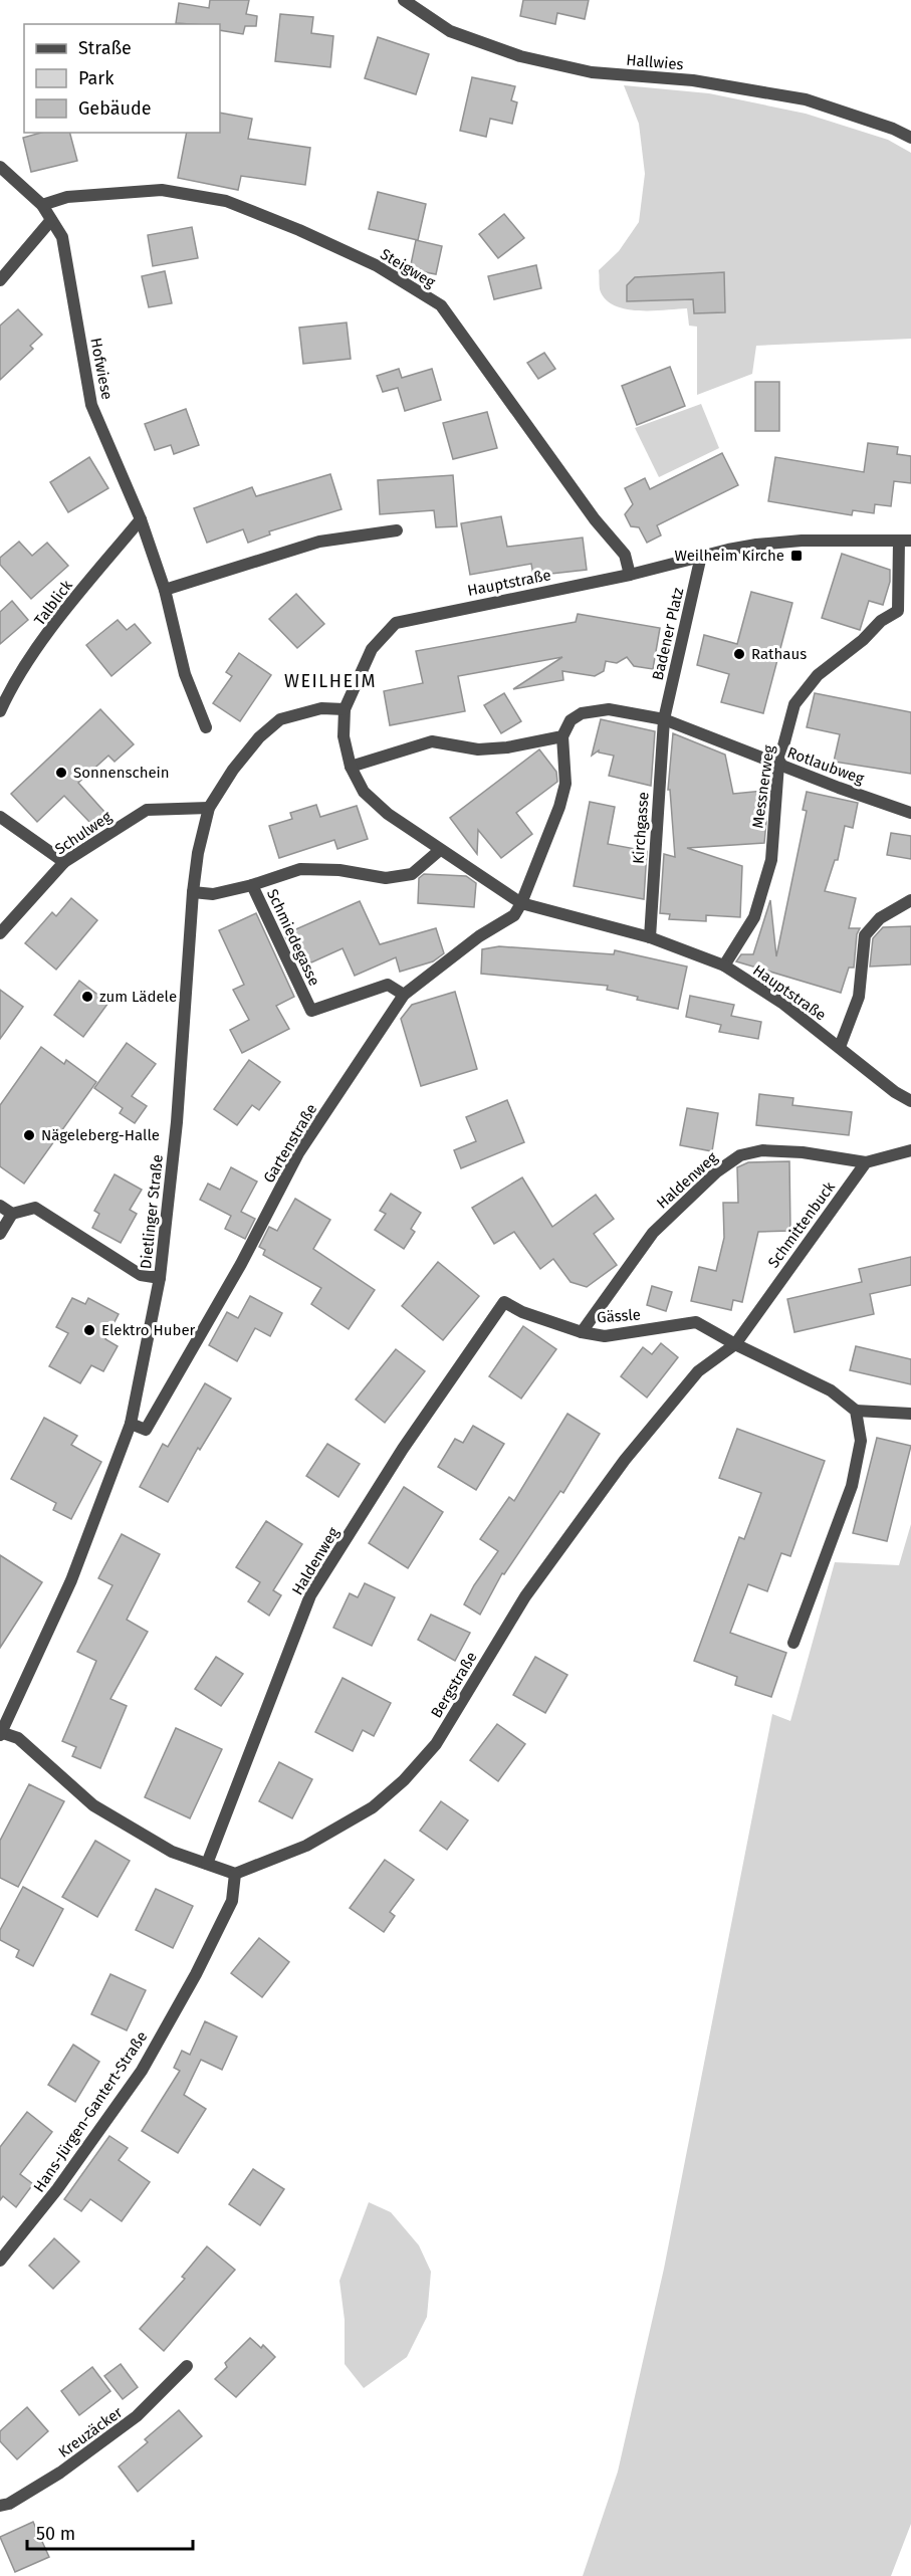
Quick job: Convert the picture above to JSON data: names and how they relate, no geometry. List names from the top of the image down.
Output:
{
  "streets": {
    "street": [
      "Hallwies",
      "Steigweg",
      "Hofwiese",
      "Hauptstraße",
      "Talblick",
      "Badener Platz",
      "Rotlaubweg",
      "Messnerweg",
      "Kirchgasse",
      "Schulweg",
      "Schmiedegasse",
      "Gartenstraße",
      "Haldenweg",
      "Dietlinger Straße",
      "Schmittenbuck",
      "Gässle",
      "Bergstraße",
      "Hans-Jürgen-Gantert-Straße",
      "Kreuzäcker"
    ]
  },
  "crossings": [
    ["Steigweg", "Hofwiese"],
    ["Steigweg", "Hauptstraße"],
    ["Hofwiese", "Talblick"],
    ["Hauptstraße", "Badener Platz"],
    ["Hauptstraße", "Messnerweg"],
    ["Hauptstraße", "Kirchgasse"],
    ["Hauptstraße", "Gartenstraße"],
    ["Hauptstraße", "Dietlinger Straße"],
    ["Badener Platz", "Rotlaubweg"],
    ["Badener Platz", "Kirchgasse"],
    ["Rotlaubweg", "Messnerweg"],
    ["Rotlaubweg", "Kirchgasse"],
    ["Schulweg", "Dietlinger Straße"],
    ["Schmiedegasse", "Gartenstraße"],
    ["Gartenstraße", "Dietlinger Straße"],
    ["Haldenweg", "Schmittenbuck"],
    ["Haldenweg", "Gässle"],
    ["Schmittenbuck", "Gässle"],
    ["Schmittenbuck", "Bergstraße"],
    ["Gässle", "Bergstraße"],
    ["Bergstraße", "Hans-Jürgen-Gantert-Straße"]
  ],
  "districts": ["WEILHEIM"],
  "places": {
    "transit": ["Weilheim Kirche"],
    "other": [
      "Rathaus",
      "Sonnenschein",
      "zum Lädele",
      "Nägeleberg-Halle",
      "Elektro Huber"
    ]
  },
  "legend": ["Straße", "Park", "Gebäude"],
  "scale_bar": "50 m"
}
